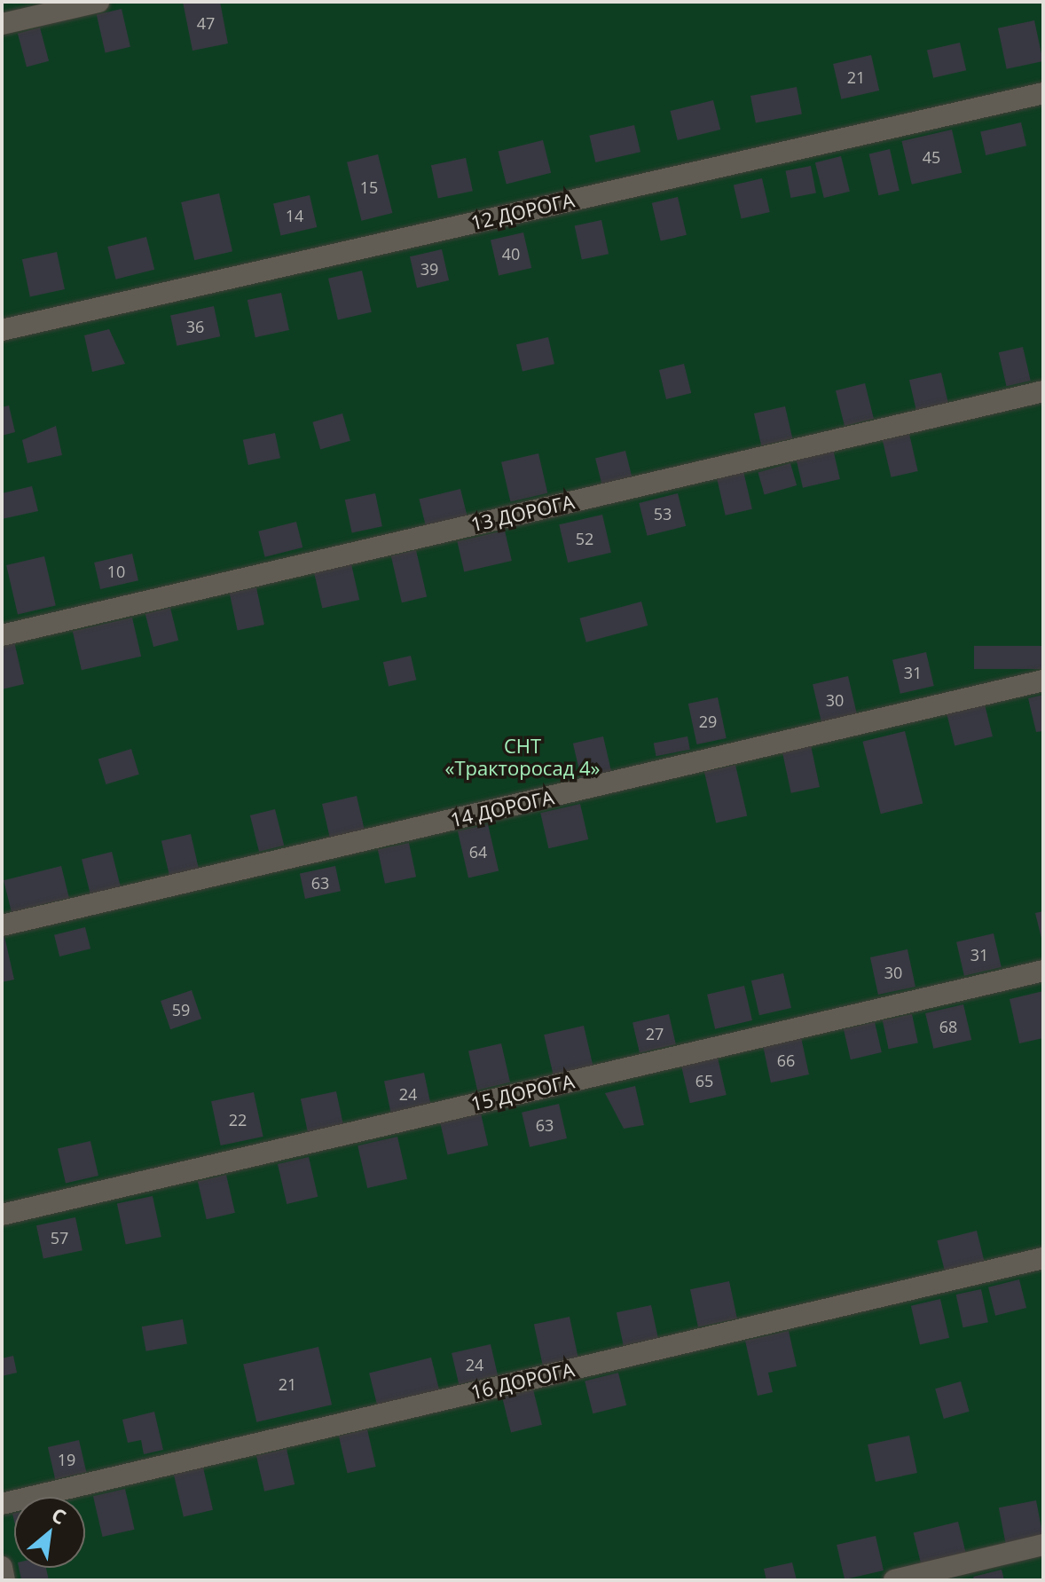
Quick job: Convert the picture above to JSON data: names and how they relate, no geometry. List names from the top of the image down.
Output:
{
  "streets": {
    "street": [
      "12 ДОРОГА",
      "13 ДОРОГА",
      "14 ДОРОГА",
      "15 ДОРОГА",
      "16 ДОРОГА"
    ]
  },
  "parks": ["СНТ «Тракторосад 4»"],
  "house_numbers": [
    "47",
    "21",
    "45",
    "15",
    "14",
    "40",
    "39",
    "36",
    "53",
    "52",
    "10",
    "31",
    "30",
    "29",
    "64",
    "63",
    "31",
    "30",
    "59",
    "68",
    "27",
    "66",
    "65",
    "24",
    "22",
    "63",
    "57",
    "24",
    "21",
    "19"
  ],
  "north": "top right"
}
